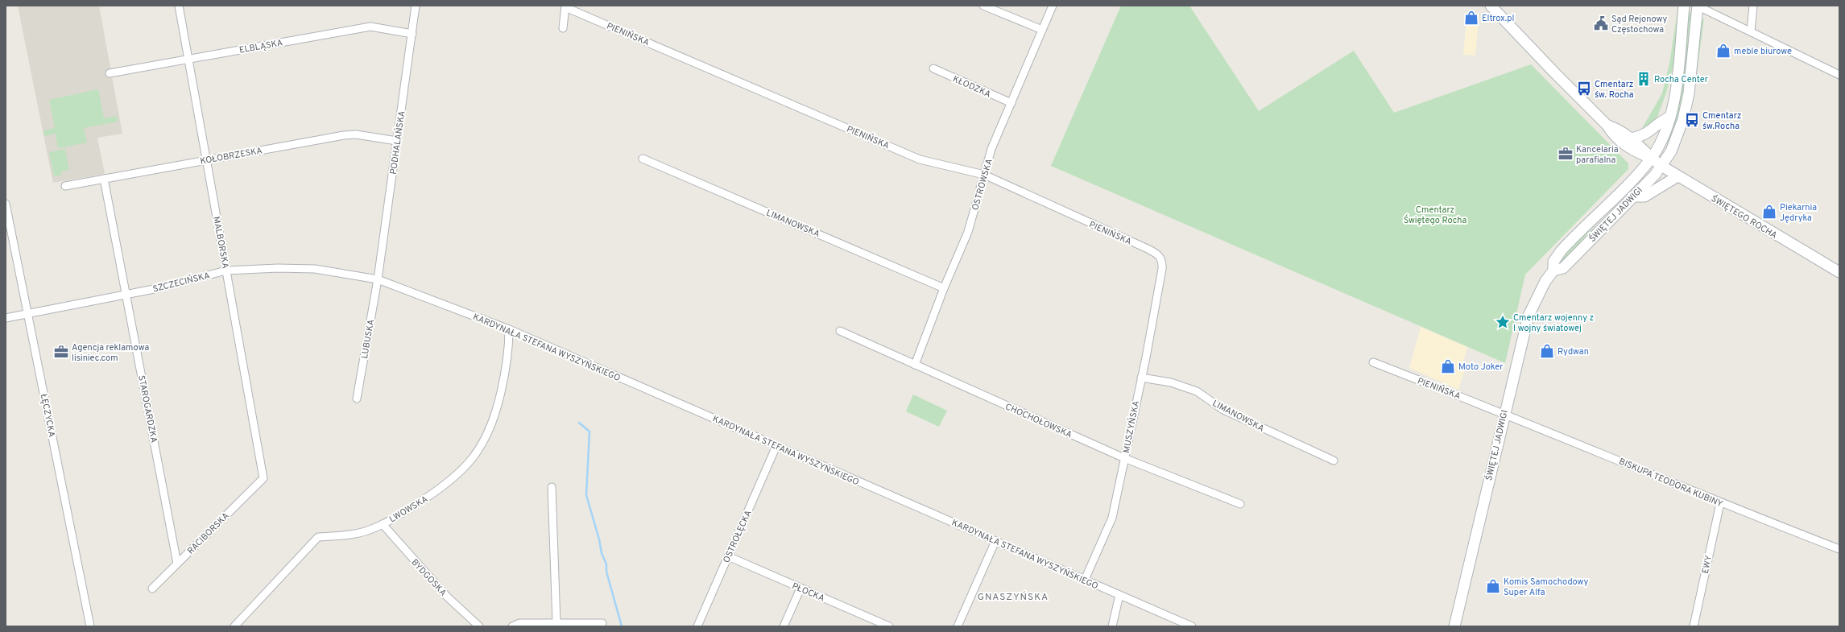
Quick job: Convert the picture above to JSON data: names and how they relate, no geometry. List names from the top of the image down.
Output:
{
  "streets": {
    "main road": ["ŚWIĘTEJ JADWIGI", "ŚWIĘTEGO ROCHA"],
    "street": [
      "PIENIŃSKA",
      "ELBLĄSKA",
      "KŁODZKA",
      "PODHALAŃSKA",
      "KOŁOBRZESKA",
      "OSTROWSKA",
      "LIMANOWSKA",
      "MALBORSKA",
      "SZCZECIŃSKA",
      "LUBUSKA",
      "KARDYNAŁA STEFANA WYSZYŃSKIEGO",
      "STAROGARDZKA",
      "ŁĘCZYCKA",
      "CHOCHOŁOWSKA",
      "MUSZYŃSKA",
      "BISKUPA TEODORA KUBINY",
      "LWOWSKA",
      "RACIBORSKA",
      "OSTROŁĘCKA",
      "EWY",
      "BYDGOSKA",
      "PŁOCKA"
    ]
  },
  "crossings": [
    ["PIENIŃSKA", "OSTROWSKA"],
    ["PIENIŃSKA", "ŚWIĘTEJ JADWIGI"],
    ["PIENIŃSKA", "MUSZYŃSKA"],
    ["PIENIŃSKA", "BISKUPA TEODORA KUBINY"],
    ["ELBLĄSKA", "PODHALAŃSKA"],
    ["ELBLĄSKA", "MALBORSKA"],
    ["KŁODZKA", "OSTROWSKA"],
    ["PODHALAŃSKA", "KOŁOBRZESKA"],
    ["PODHALAŃSKA", "SZCZECIŃSKA"],
    ["PODHALAŃSKA", "LUBUSKA"],
    ["PODHALAŃSKA", "KARDYNAŁA STEFANA WYSZYŃSKIEGO"],
    ["KOŁOBRZESKA", "MALBORSKA"],
    ["KOŁOBRZESKA", "STAROGARDZKA"],
    ["OSTROWSKA", "LIMANOWSKA"],
    ["OSTROWSKA", "CHOCHOŁOWSKA"],
    ["ŚWIĘTEJ JADWIGI", "ŚWIĘTEGO ROCHA"],
    ["ŚWIĘTEJ JADWIGI", "BISKUPA TEODORA KUBINY"],
    ["LIMANOWSKA", "MUSZYŃSKA"],
    ["MALBORSKA", "SZCZECIŃSKA"],
    ["MALBORSKA", "RACIBORSKA"],
    ["SZCZECIŃSKA", "LUBUSKA"],
    ["SZCZECIŃSKA", "KARDYNAŁA STEFANA WYSZYŃSKIEGO"],
    ["SZCZECIŃSKA", "STAROGARDZKA"],
    ["SZCZECIŃSKA", "ŁĘCZYCKA"],
    ["LUBUSKA", "KARDYNAŁA STEFANA WYSZYŃSKIEGO"],
    ["KARDYNAŁA STEFANA WYSZYŃSKIEGO", "MUSZYŃSKA"],
    ["KARDYNAŁA STEFANA WYSZYŃSKIEGO", "LWOWSKA"],
    ["KARDYNAŁA STEFANA WYSZYŃSKIEGO", "OSTROŁĘCKA"],
    ["STAROGARDZKA", "RACIBORSKA"],
    ["CHOCHOŁOWSKA", "MUSZYŃSKA"],
    ["BISKUPA TEODORA KUBINY", "EWY"],
    ["LWOWSKA", "BYDGOSKA"],
    ["OSTROŁĘCKA", "PŁOCKA"]
  ],
  "districts": ["GNASZYŃSKA"],
  "parks": ["Cmentarz Świętego Rocha"],
  "places": {
    "shop": [
      "Eltrox.pl",
      "meble biurowe",
      "Piekarnia Jędryka",
      "Rydwan",
      "Moto Joker",
      "Komis Samochodowy Super Alfa"
    ],
    "public building": ["Sąd Rejonowy Częstochowa"],
    "building": ["Rocha Center"],
    "bus stop": ["Cmentarz św. Rocha", "Cmentarz św.Rocha"],
    "office": ["Kancelaria parafialna", "Agencja reklamowa lisiniec.com"],
    "place": ["Cmentarz wojenny z I wojny światowej"]
  }
}
